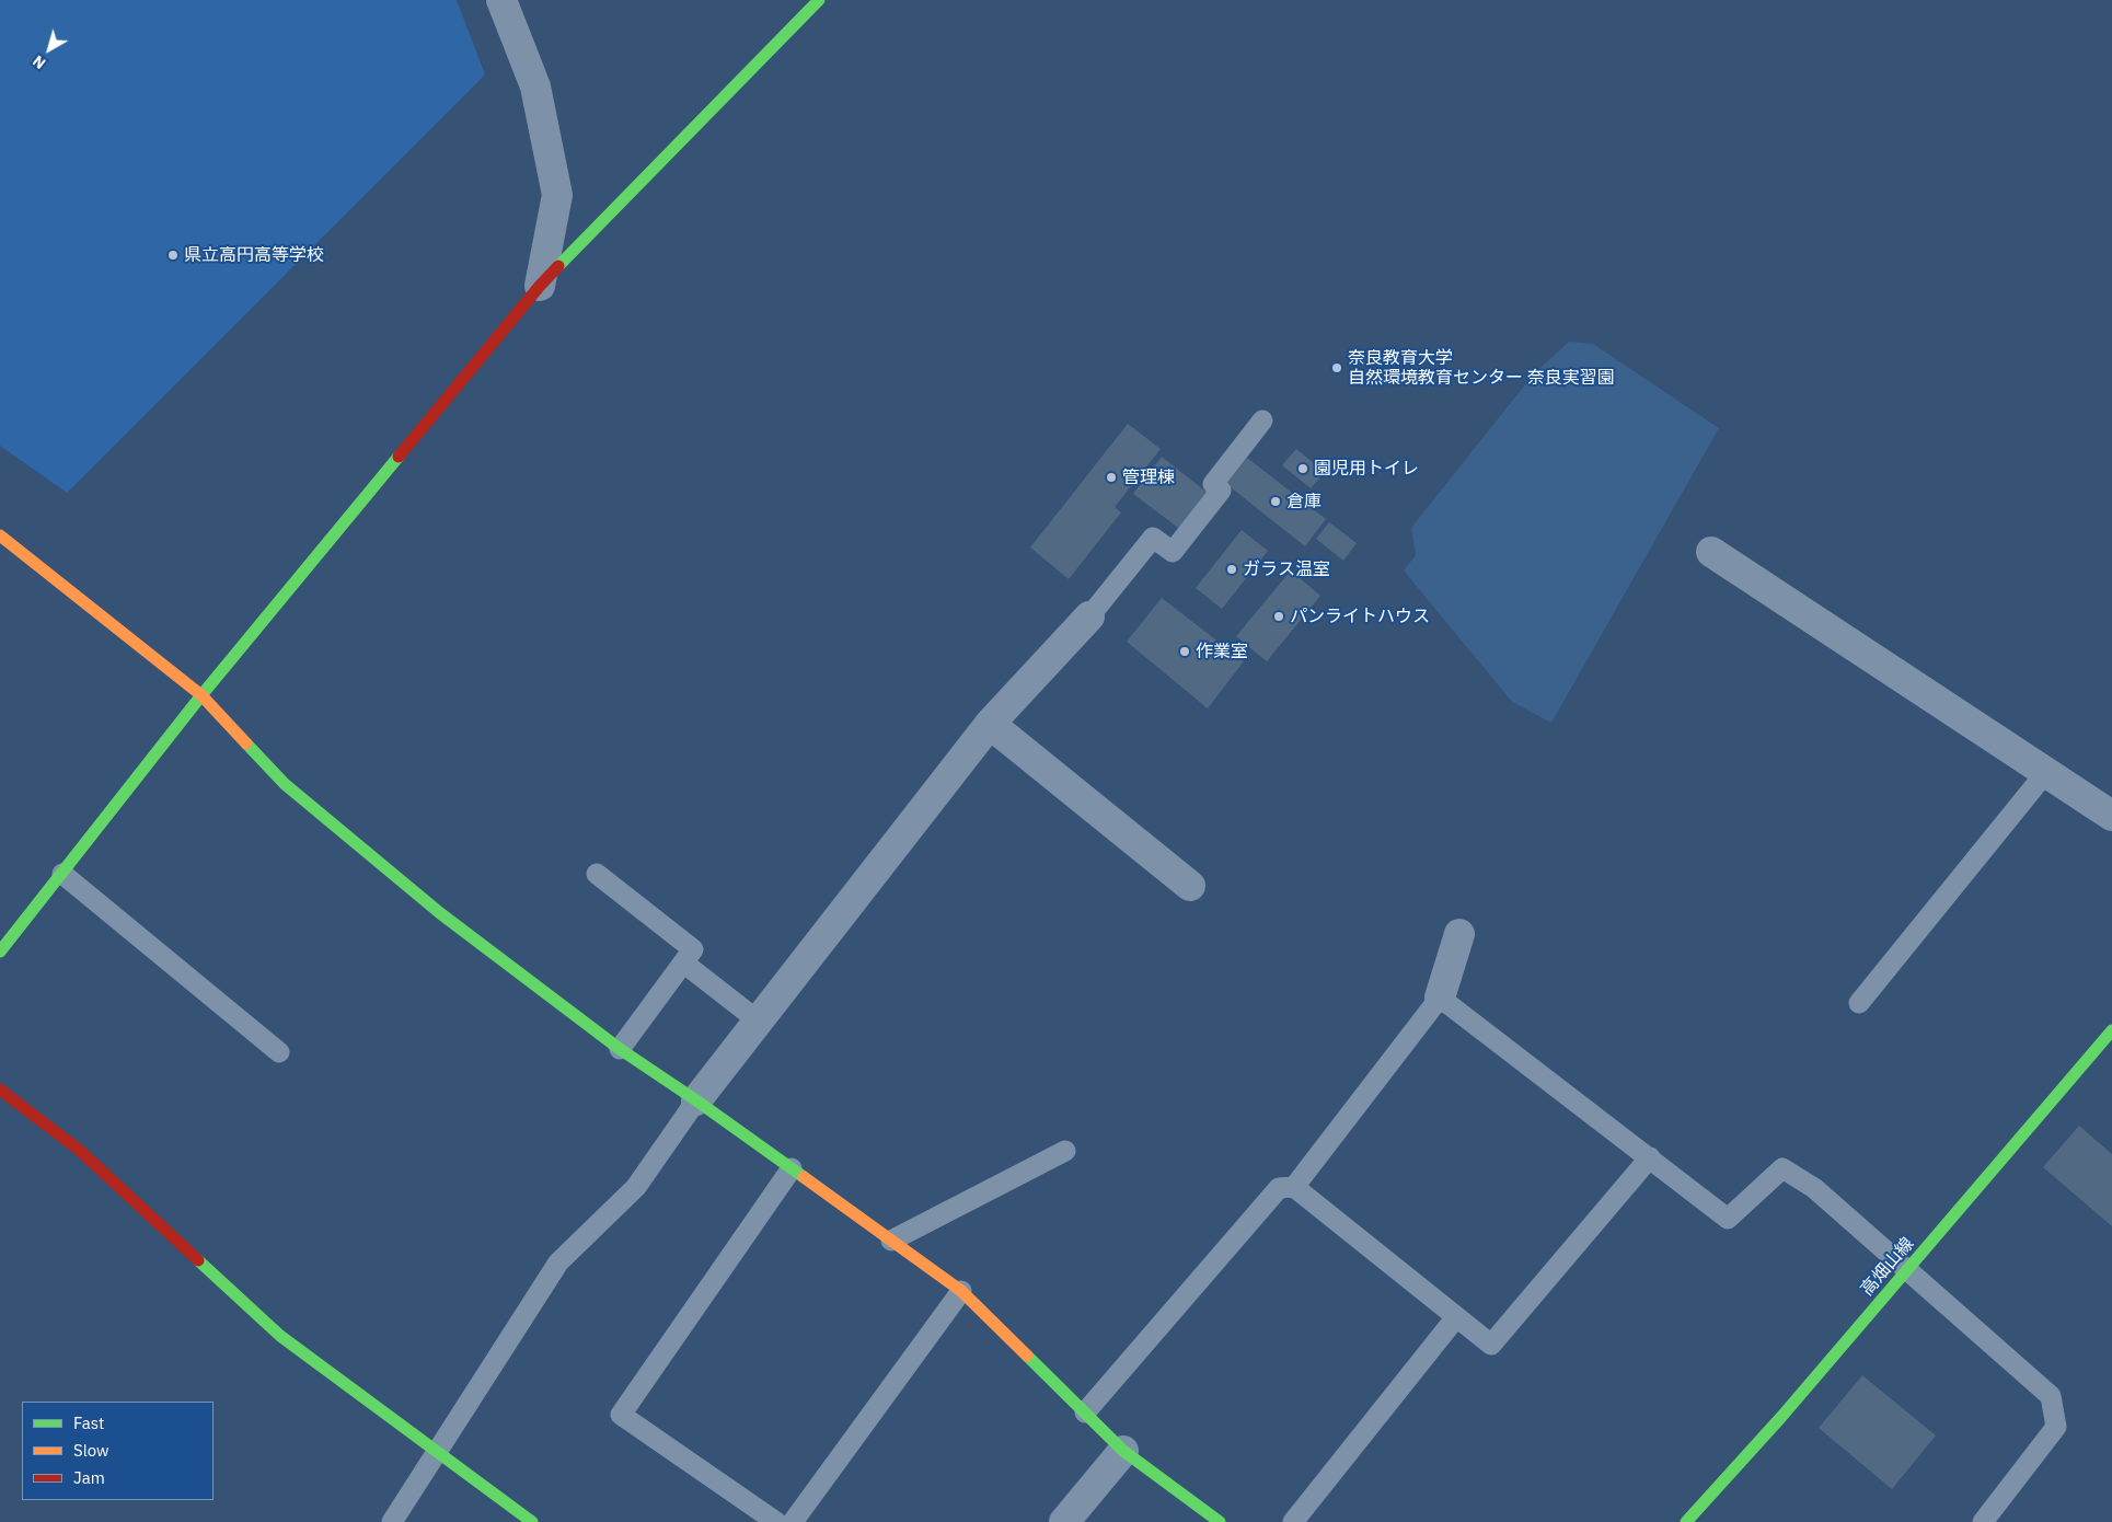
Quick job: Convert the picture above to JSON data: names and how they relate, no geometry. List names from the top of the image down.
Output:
{
  "streets": {
    "street": ["高畑山線"]
  },
  "places": [
    "県立高円高等学校",
    "奈良教育大学 自然環境教育センター 奈良実習園",
    "園児用トイレ",
    "管理棟",
    "倉庫",
    "ガラス温室",
    "パンライトハウス",
    "作業室"
  ],
  "legend": ["Fast", "Slow", "Jam"],
  "north": "bottom left"
}
